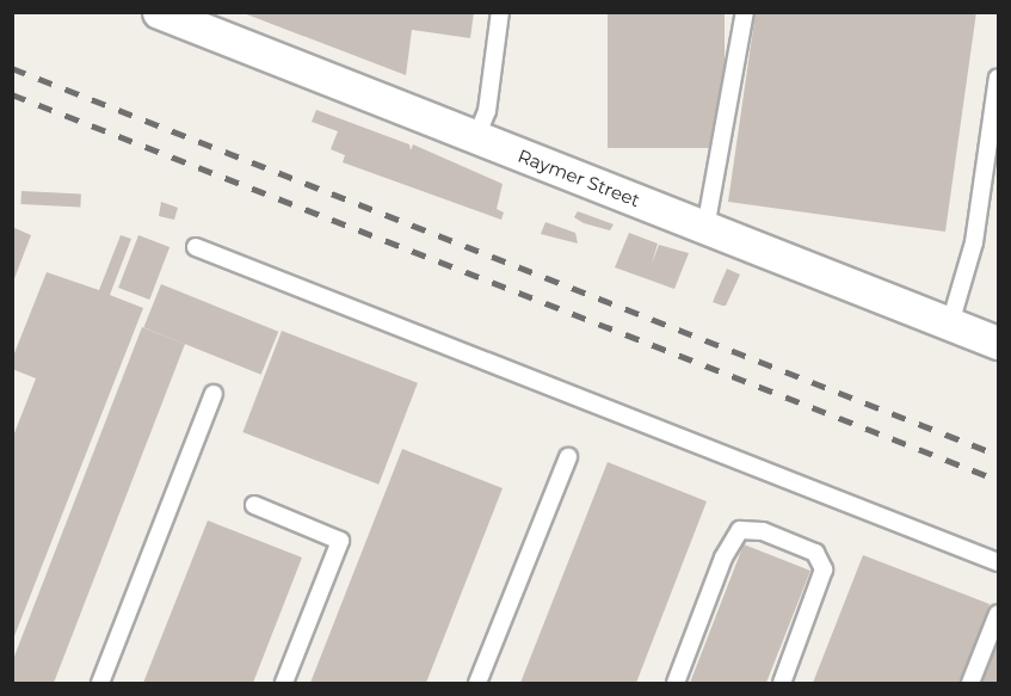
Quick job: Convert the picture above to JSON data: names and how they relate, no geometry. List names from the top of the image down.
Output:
{
  "streets": {
    "street": ["Raymer Street"]
  }
}
